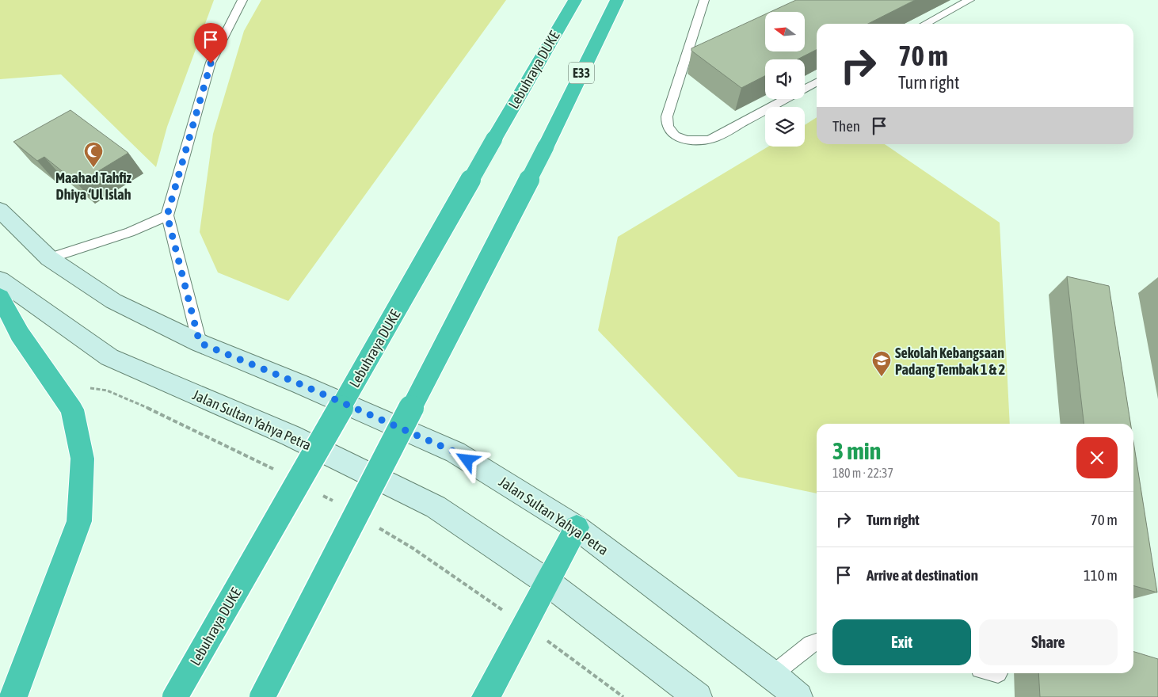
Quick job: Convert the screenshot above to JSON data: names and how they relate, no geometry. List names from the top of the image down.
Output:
{
  "streets": {
    "highway": ["Lebuhraya DUKE", "E33"],
    "main road": ["Jalan Sultan Yahya Petra"]
  },
  "places": {
    "mosque": ["Maahad Tahfiz Dhiya ‘Ul Islah"],
    "school or university": ["Sekolah Kebangsaan Padang Tembak 1 & 2"]
  },
  "north": "left",
  "page": {
    "turn": ["70 m", "Turn right"],
    "then": "Then",
    "heading": ["3 min", "180 m · 22:37"],
    "list": [
      {
        "name": "Turn right",
        "value": "70 m"
      },
      {
        "name": "Arrive at destination",
        "value": "110 m"
      }
    ],
    "buttons": ["Exit", "Share"]
  }
}
